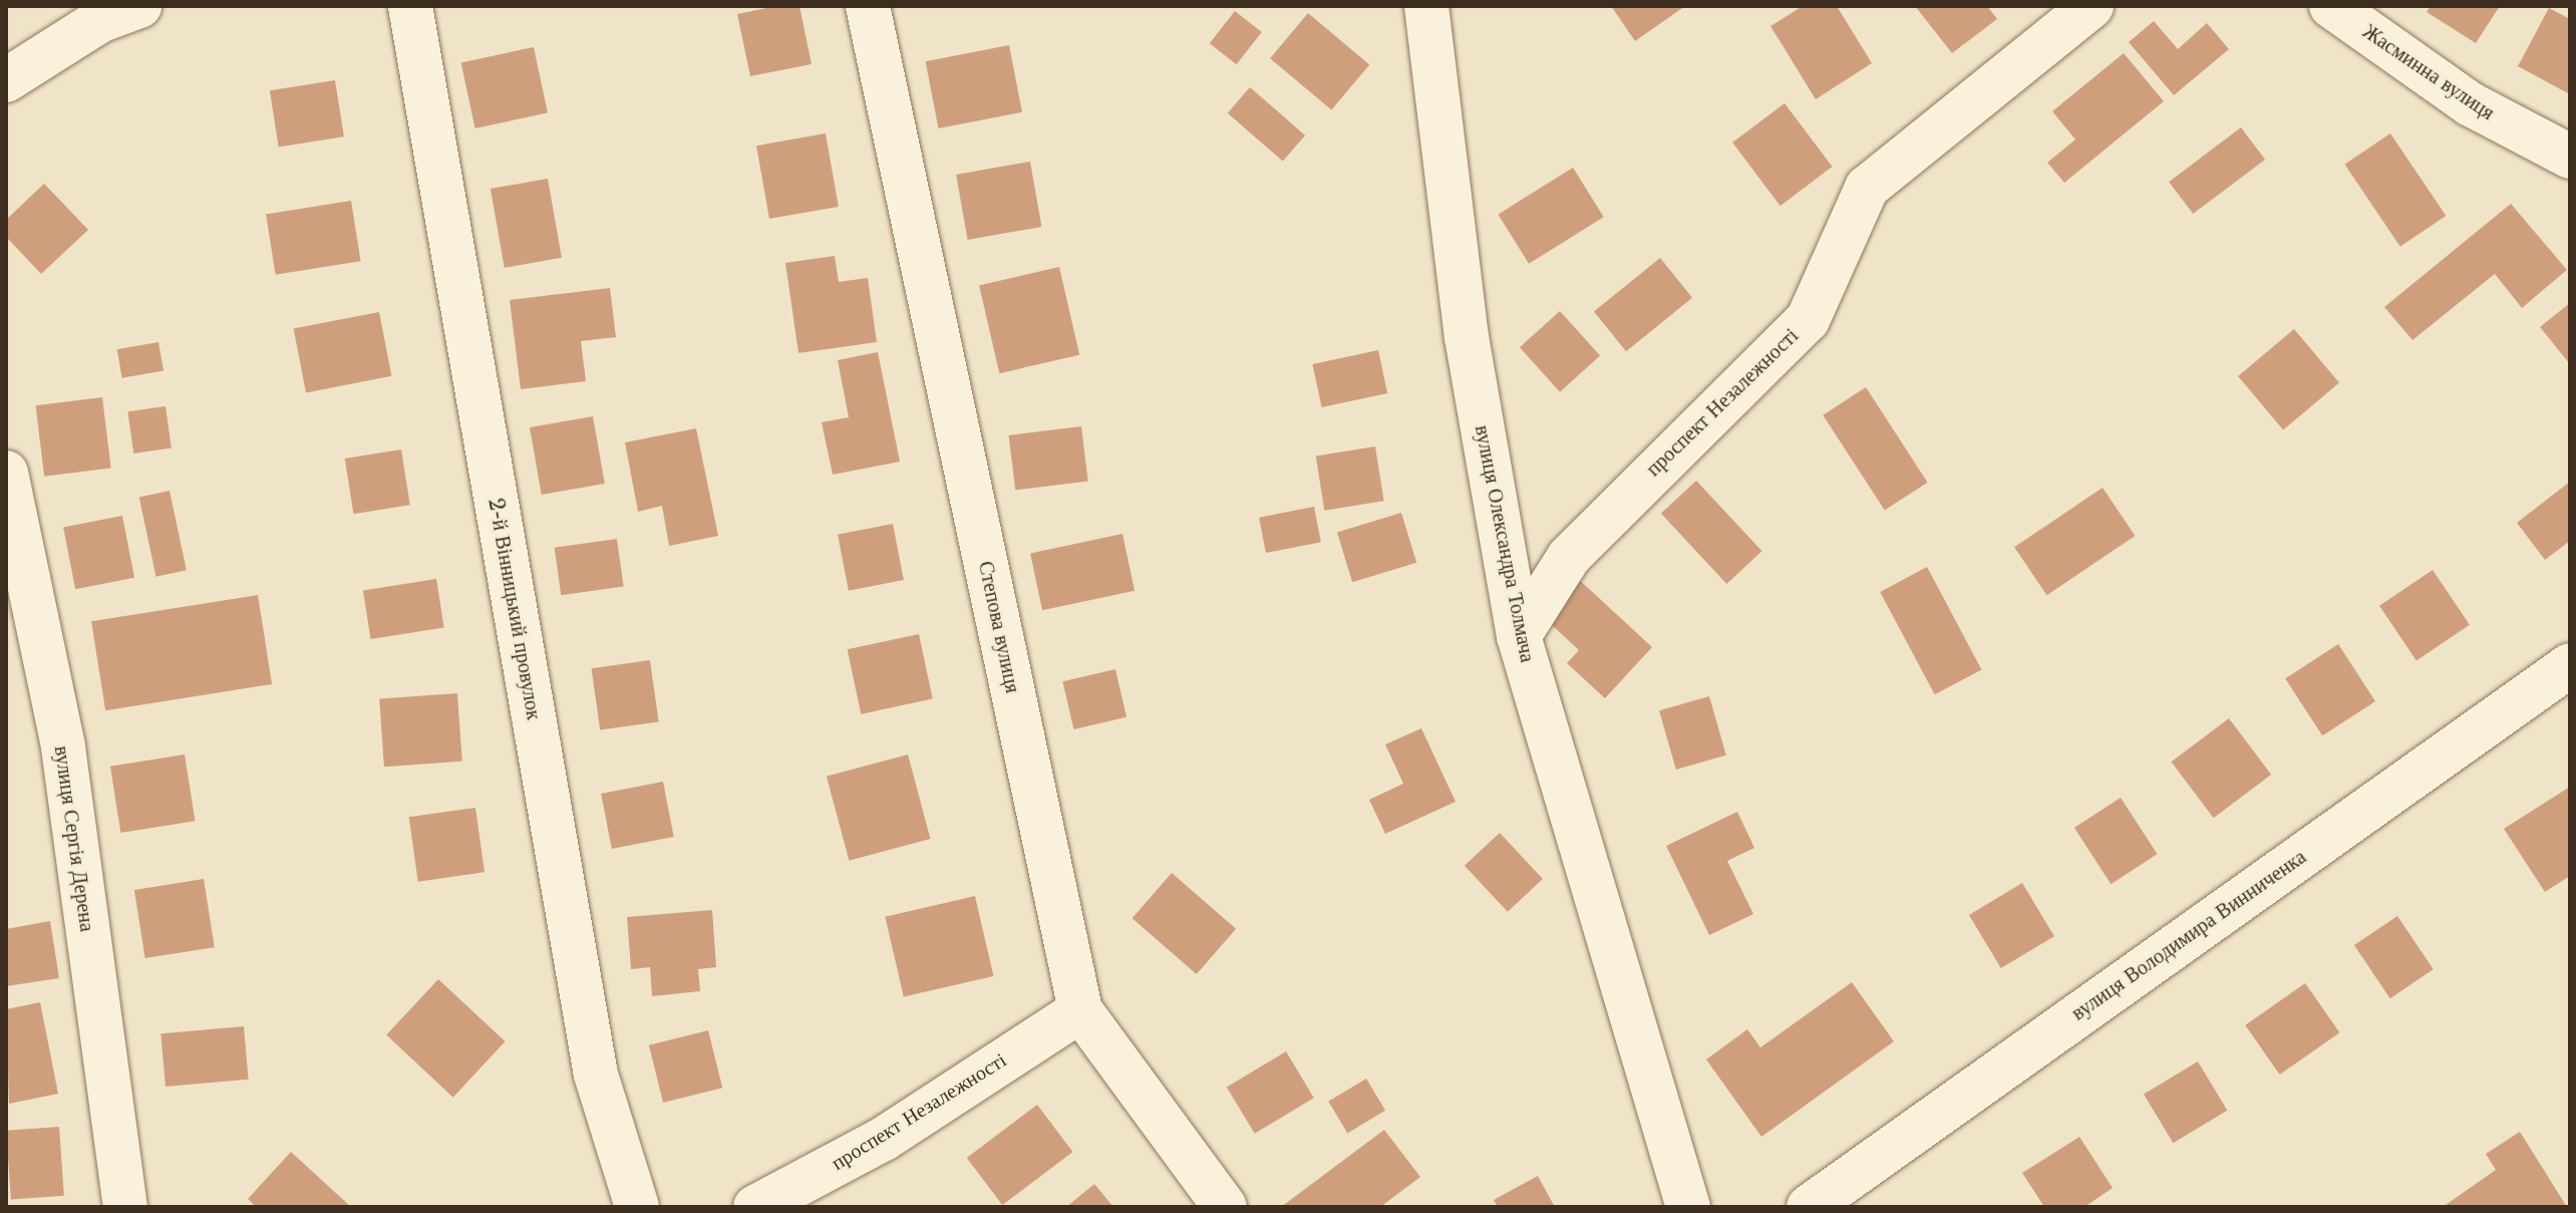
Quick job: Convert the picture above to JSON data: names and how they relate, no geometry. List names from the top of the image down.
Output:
{
  "streets": {
    "street": [
      "Жасминна вулиця",
      "проспект Незалежності",
      "вулиця Олександра Толмача",
      "2-й Вінницький провулок",
      "Степова вулиця",
      "вулиця Сергія Дерена",
      "вулиця Володимира Винниченка"
    ]
  },
  "crossings": [
    ["проспект Незалежності", "вулиця Олександра Толмача"],
    ["проспект Незалежності", "Степова вулиця"]
  ]
}
